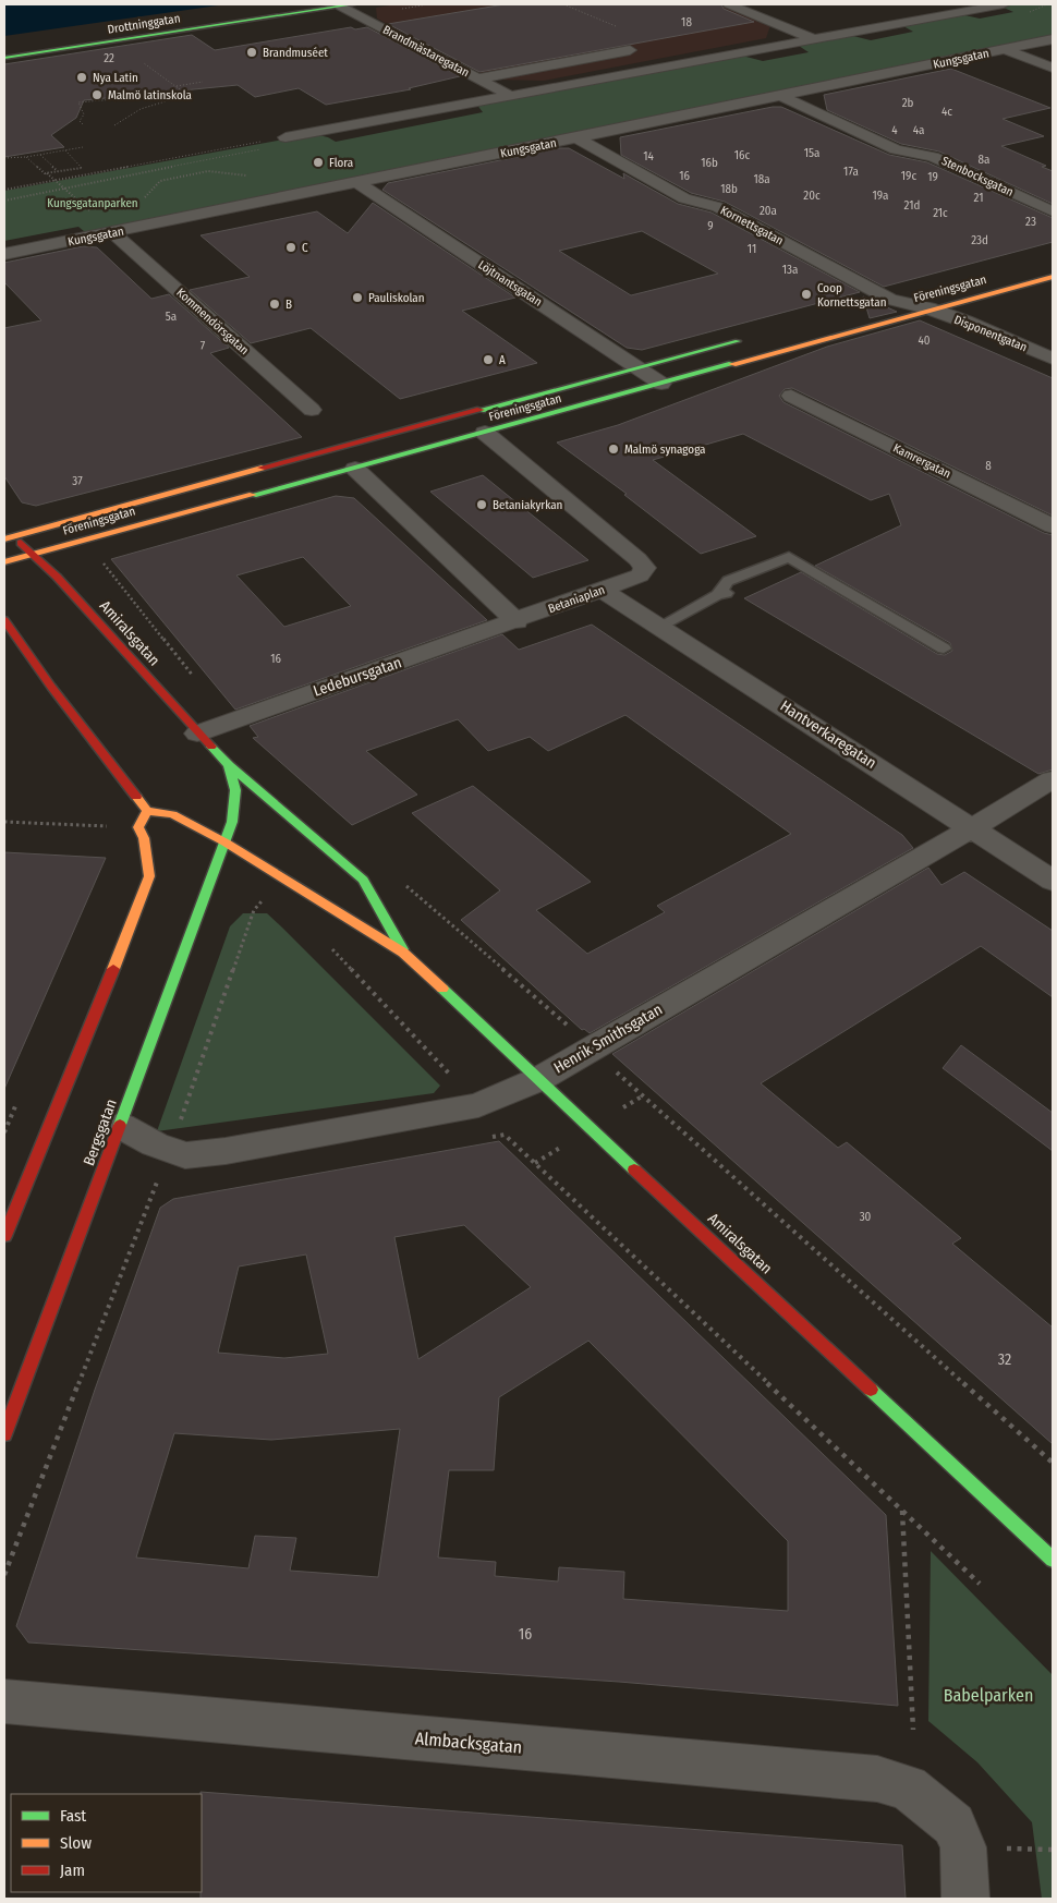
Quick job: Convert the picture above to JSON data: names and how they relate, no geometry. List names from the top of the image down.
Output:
{
  "streets": {
    "street": [
      "Drottninggatan",
      "Brandmästaregatan",
      "Kungsgatan",
      "Stenbocksgatan",
      "Kornettsgatan",
      "Löjtnantsgatan",
      "Föreningsgatan",
      "Kommendörsgatan",
      "Disponentgatan",
      "Kamrergatan",
      "Betaniaplan",
      "Amiralsgatan",
      "Ledebursgatan",
      "Hantverkaregatan",
      "Henrik Smithsgatan",
      "Bergsgatan",
      "Almbacksgatan"
    ]
  },
  "crossings": [
    ["Drottninggatan", "Brandmästaregatan"],
    ["Kungsgatan", "Stenbocksgatan"],
    ["Kungsgatan", "Kornettsgatan"],
    ["Kungsgatan", "Löjtnantsgatan"],
    ["Kungsgatan", "Kommendörsgatan"],
    ["Kornettsgatan", "Föreningsgatan"],
    ["Kornettsgatan", "Disponentgatan"],
    ["Löjtnantsgatan", "Föreningsgatan"],
    ["Föreningsgatan", "Disponentgatan"],
    ["Föreningsgatan", "Betaniaplan"],
    ["Föreningsgatan", "Amiralsgatan"],
    ["Betaniaplan", "Ledebursgatan"],
    ["Betaniaplan", "Hantverkaregatan"],
    ["Amiralsgatan", "Ledebursgatan"],
    ["Amiralsgatan", "Henrik Smithsgatan"],
    ["Amiralsgatan", "Bergsgatan"],
    ["Hantverkaregatan", "Henrik Smithsgatan"],
    ["Henrik Smithsgatan", "Bergsgatan"]
  ],
  "parks": ["Kungsgatanparken", "Babelparken"],
  "places": [
    "Brandmuséet",
    "Nya Latin",
    "Malmö latinskola",
    "Flora",
    "C",
    "Coop Kornettsgatan",
    "Pauliskolan",
    "B",
    "A",
    "Malmö synagoga",
    "Betaniakyrkan"
  ],
  "house_numbers": [
    "18",
    "22",
    "2b",
    "4c",
    "4",
    "4a",
    "15a",
    "16c",
    "14",
    "8a",
    "16b",
    "17a",
    "16",
    "19c",
    "19",
    "18a",
    "18b",
    "20c",
    "19a",
    "21",
    "21d",
    "20a",
    "21c",
    "23",
    "9",
    "23d",
    "11",
    "13a",
    "5a",
    "40",
    "7",
    "8",
    "37",
    "16",
    "30",
    "32",
    "16"
  ],
  "legend": ["Fast", "Slow", "Jam"]
}
